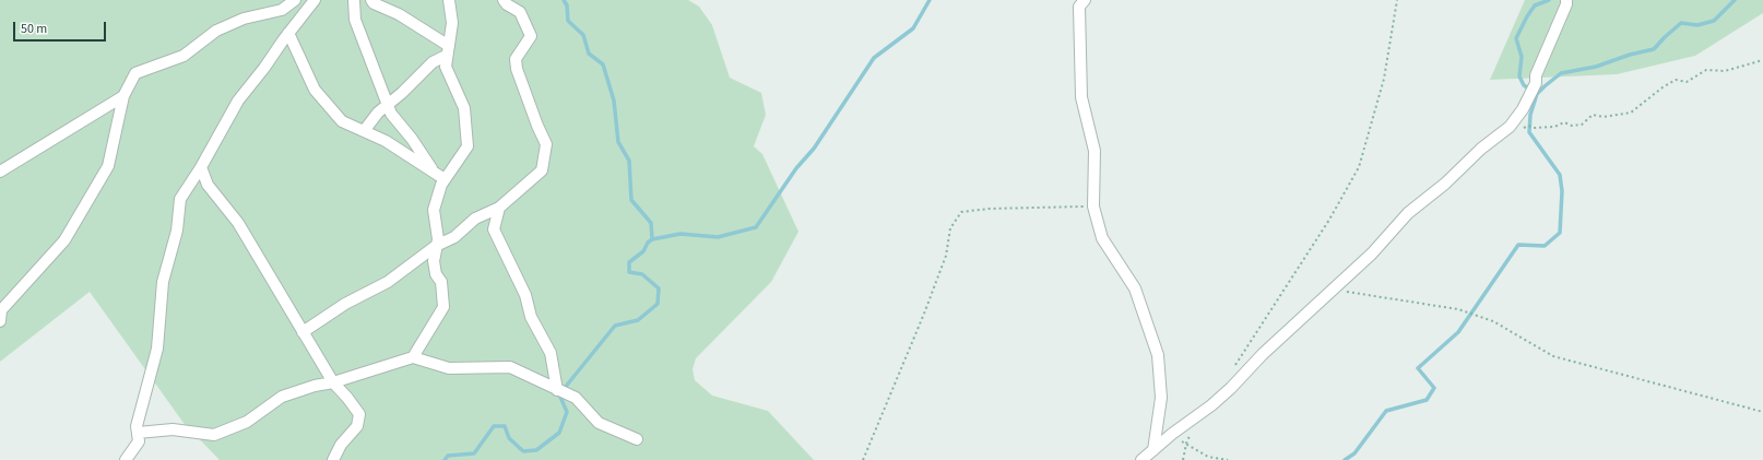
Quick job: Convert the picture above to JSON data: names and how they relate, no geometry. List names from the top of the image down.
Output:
{
  "scale_bar": "50 m"
}
